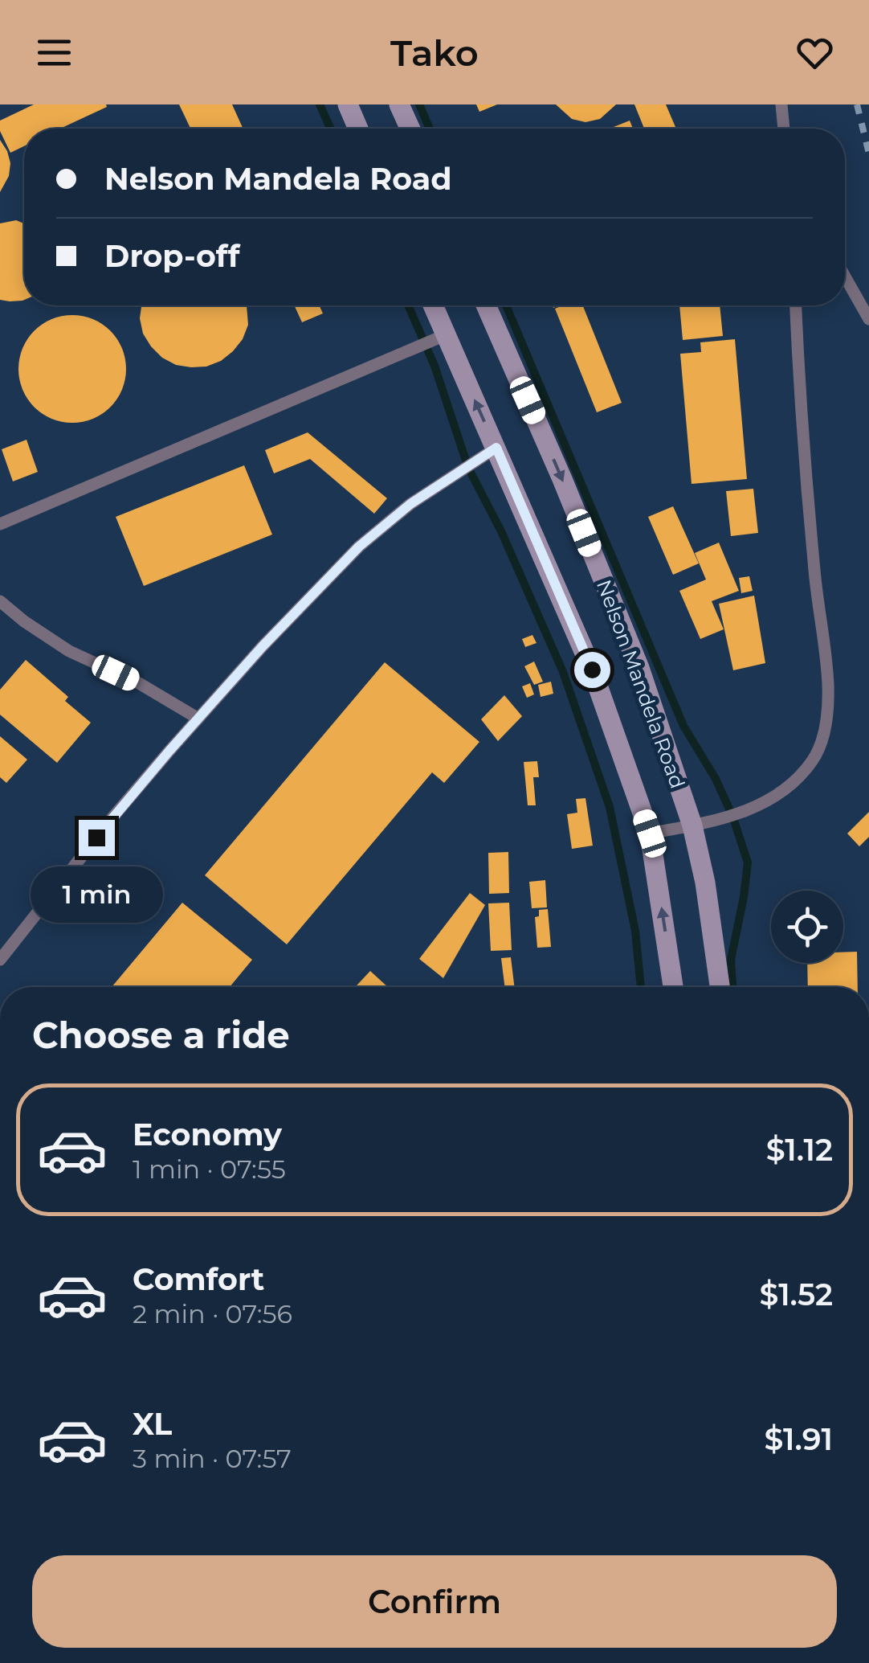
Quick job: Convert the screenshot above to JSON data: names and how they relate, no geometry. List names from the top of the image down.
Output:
{
  "streets": {
    "main road": ["Nelson Mandela Road"]
  },
  "page": {
    "header": "Tako",
    "banner": ["Nelson Mandela Road", "Drop-off"],
    "bubble": "1 min",
    "heading": "Choose a ride",
    "list": [
      {
        "name": "Economy",
        "note": "1 min · 07:55",
        "value": "$1.12"
      },
      {
        "name": "Comfort",
        "note": "2 min · 07:56",
        "value": "$1.52"
      },
      {
        "name": "XL",
        "note": "3 min · 07:57",
        "value": "$1.91"
      }
    ],
    "buttons": "Confirm"
  }
}
